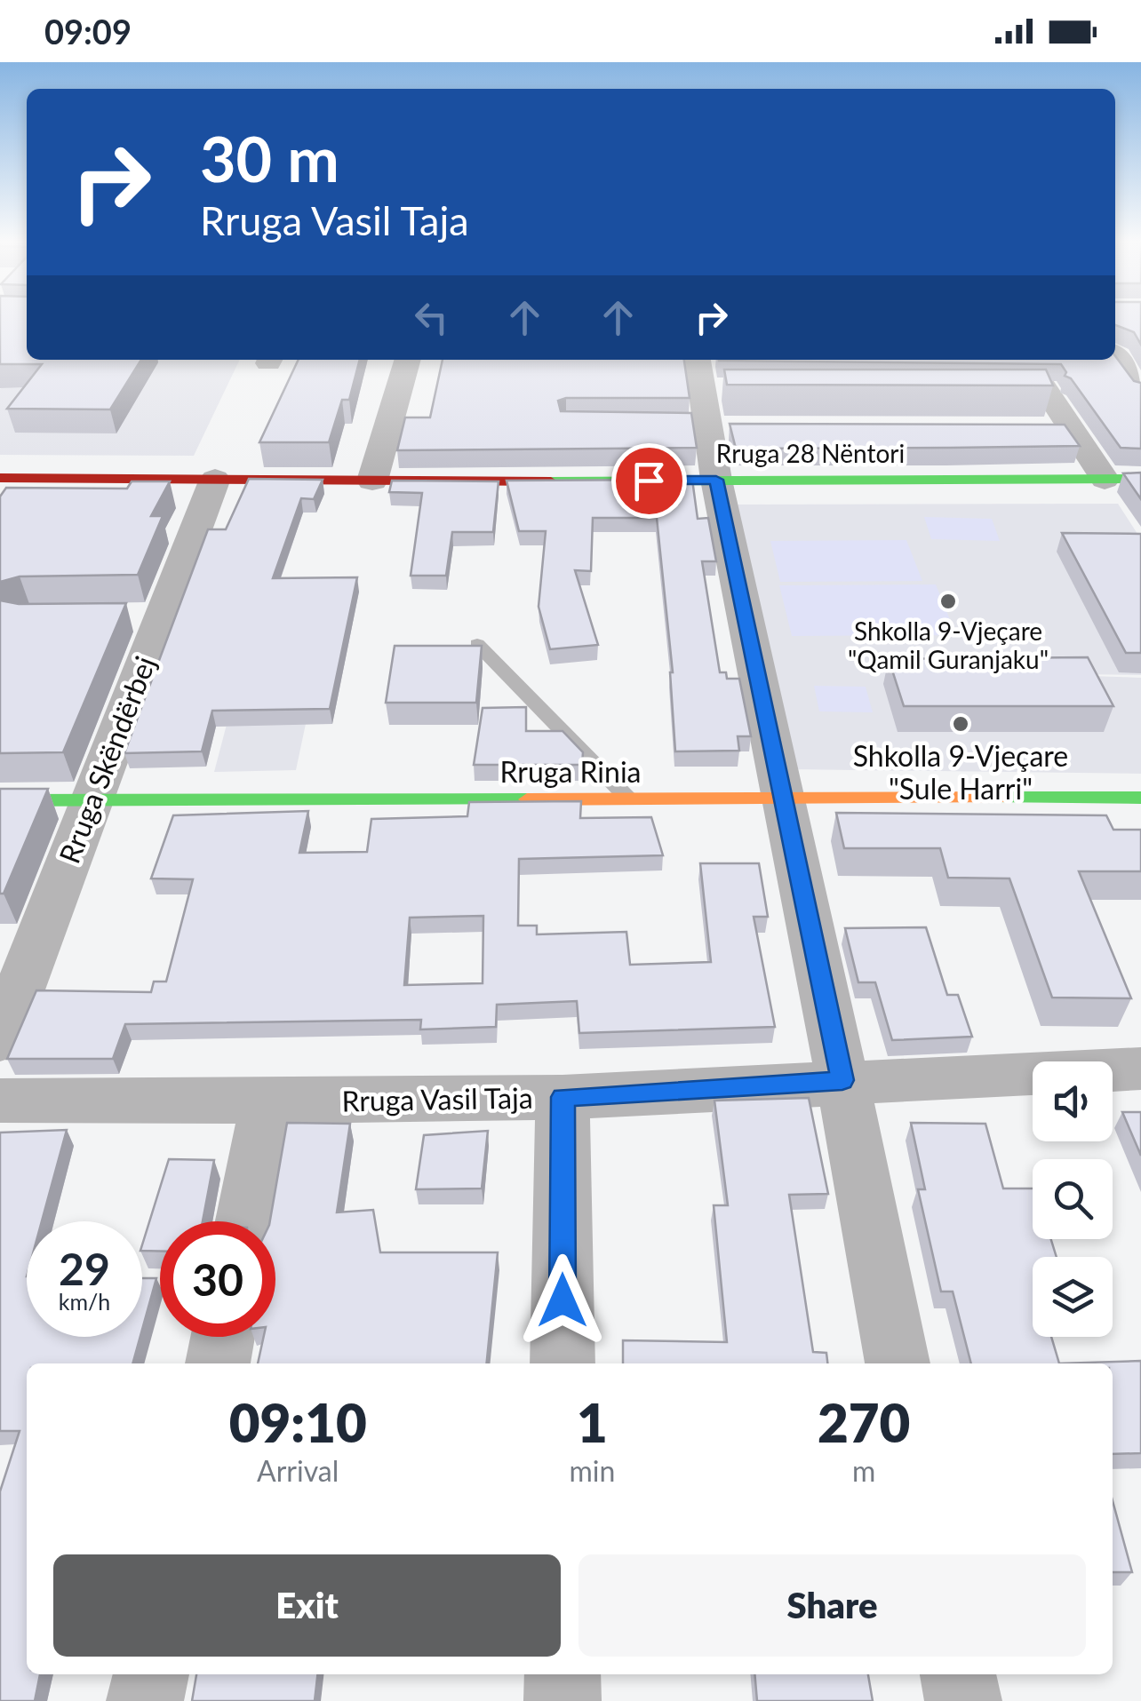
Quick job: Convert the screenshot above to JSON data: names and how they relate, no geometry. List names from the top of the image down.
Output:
{
  "streets": {
    "main road": ["Rruga 28 Nëntori", "Rruga Rinia"],
    "street": ["Rruga Skëndërbej", "Rruga Vasil Taja"]
  },
  "crossings": [
    ["Rruga 28 Nëntori", "Rruga Skëndërbej"],
    ["Rruga Skëndërbej", "Rruga Rinia"]
  ],
  "places": ["Shkolla 9-Vjeçare \"Qamil Guranjaku\"", "Shkolla 9-Vjeçare \"Sule Harri\""],
  "page": {
    "status": "09:09",
    "turn": ["30 m", "Rruga Vasil Taja"],
    "speed": "29 km/h",
    "limit": "30",
    "eta": [
      "09:10",
      "Arrival",
      "1",
      "min",
      "270",
      "m"
    ],
    "buttons": ["Exit", "Share"]
  }
}
